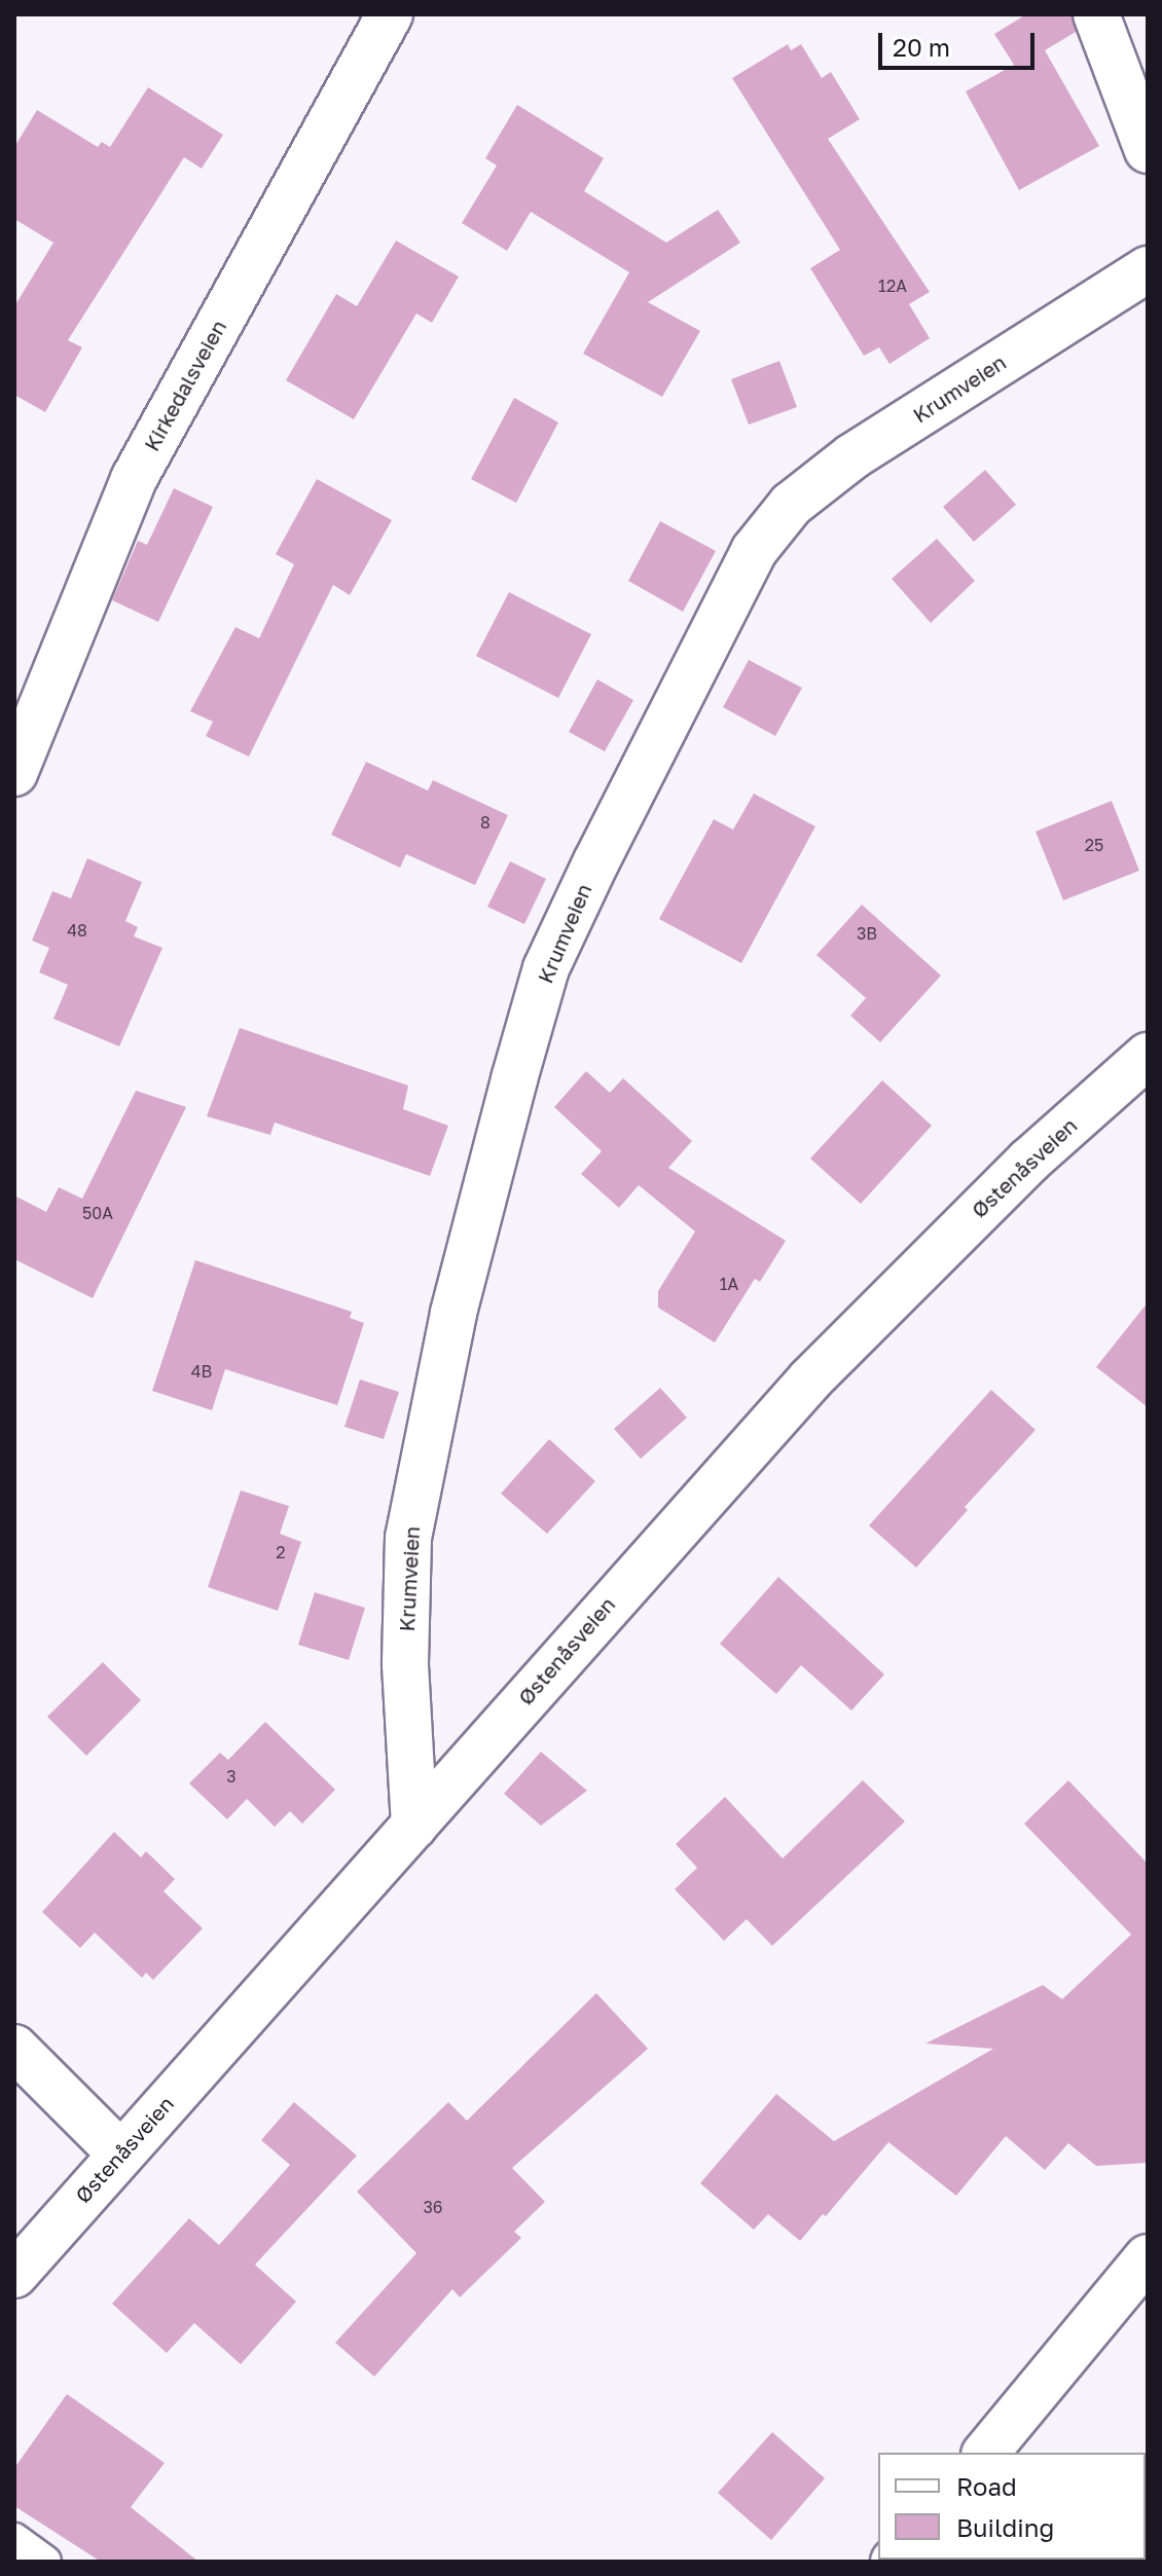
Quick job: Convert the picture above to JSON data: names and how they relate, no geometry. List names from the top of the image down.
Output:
{
  "streets": {
    "street": ["Kirkedalsveien", "Krumveien", "Østenåsveien"]
  },
  "crossings": [
    ["Krumveien", "Østenåsveien"]
  ],
  "house_numbers": [
    "12A",
    "8",
    "25",
    "48",
    "3B",
    "50A",
    "1A",
    "4B",
    "2",
    "3",
    "36"
  ],
  "legend": ["Road", "Building"],
  "scale_bar": "20 m"
}
